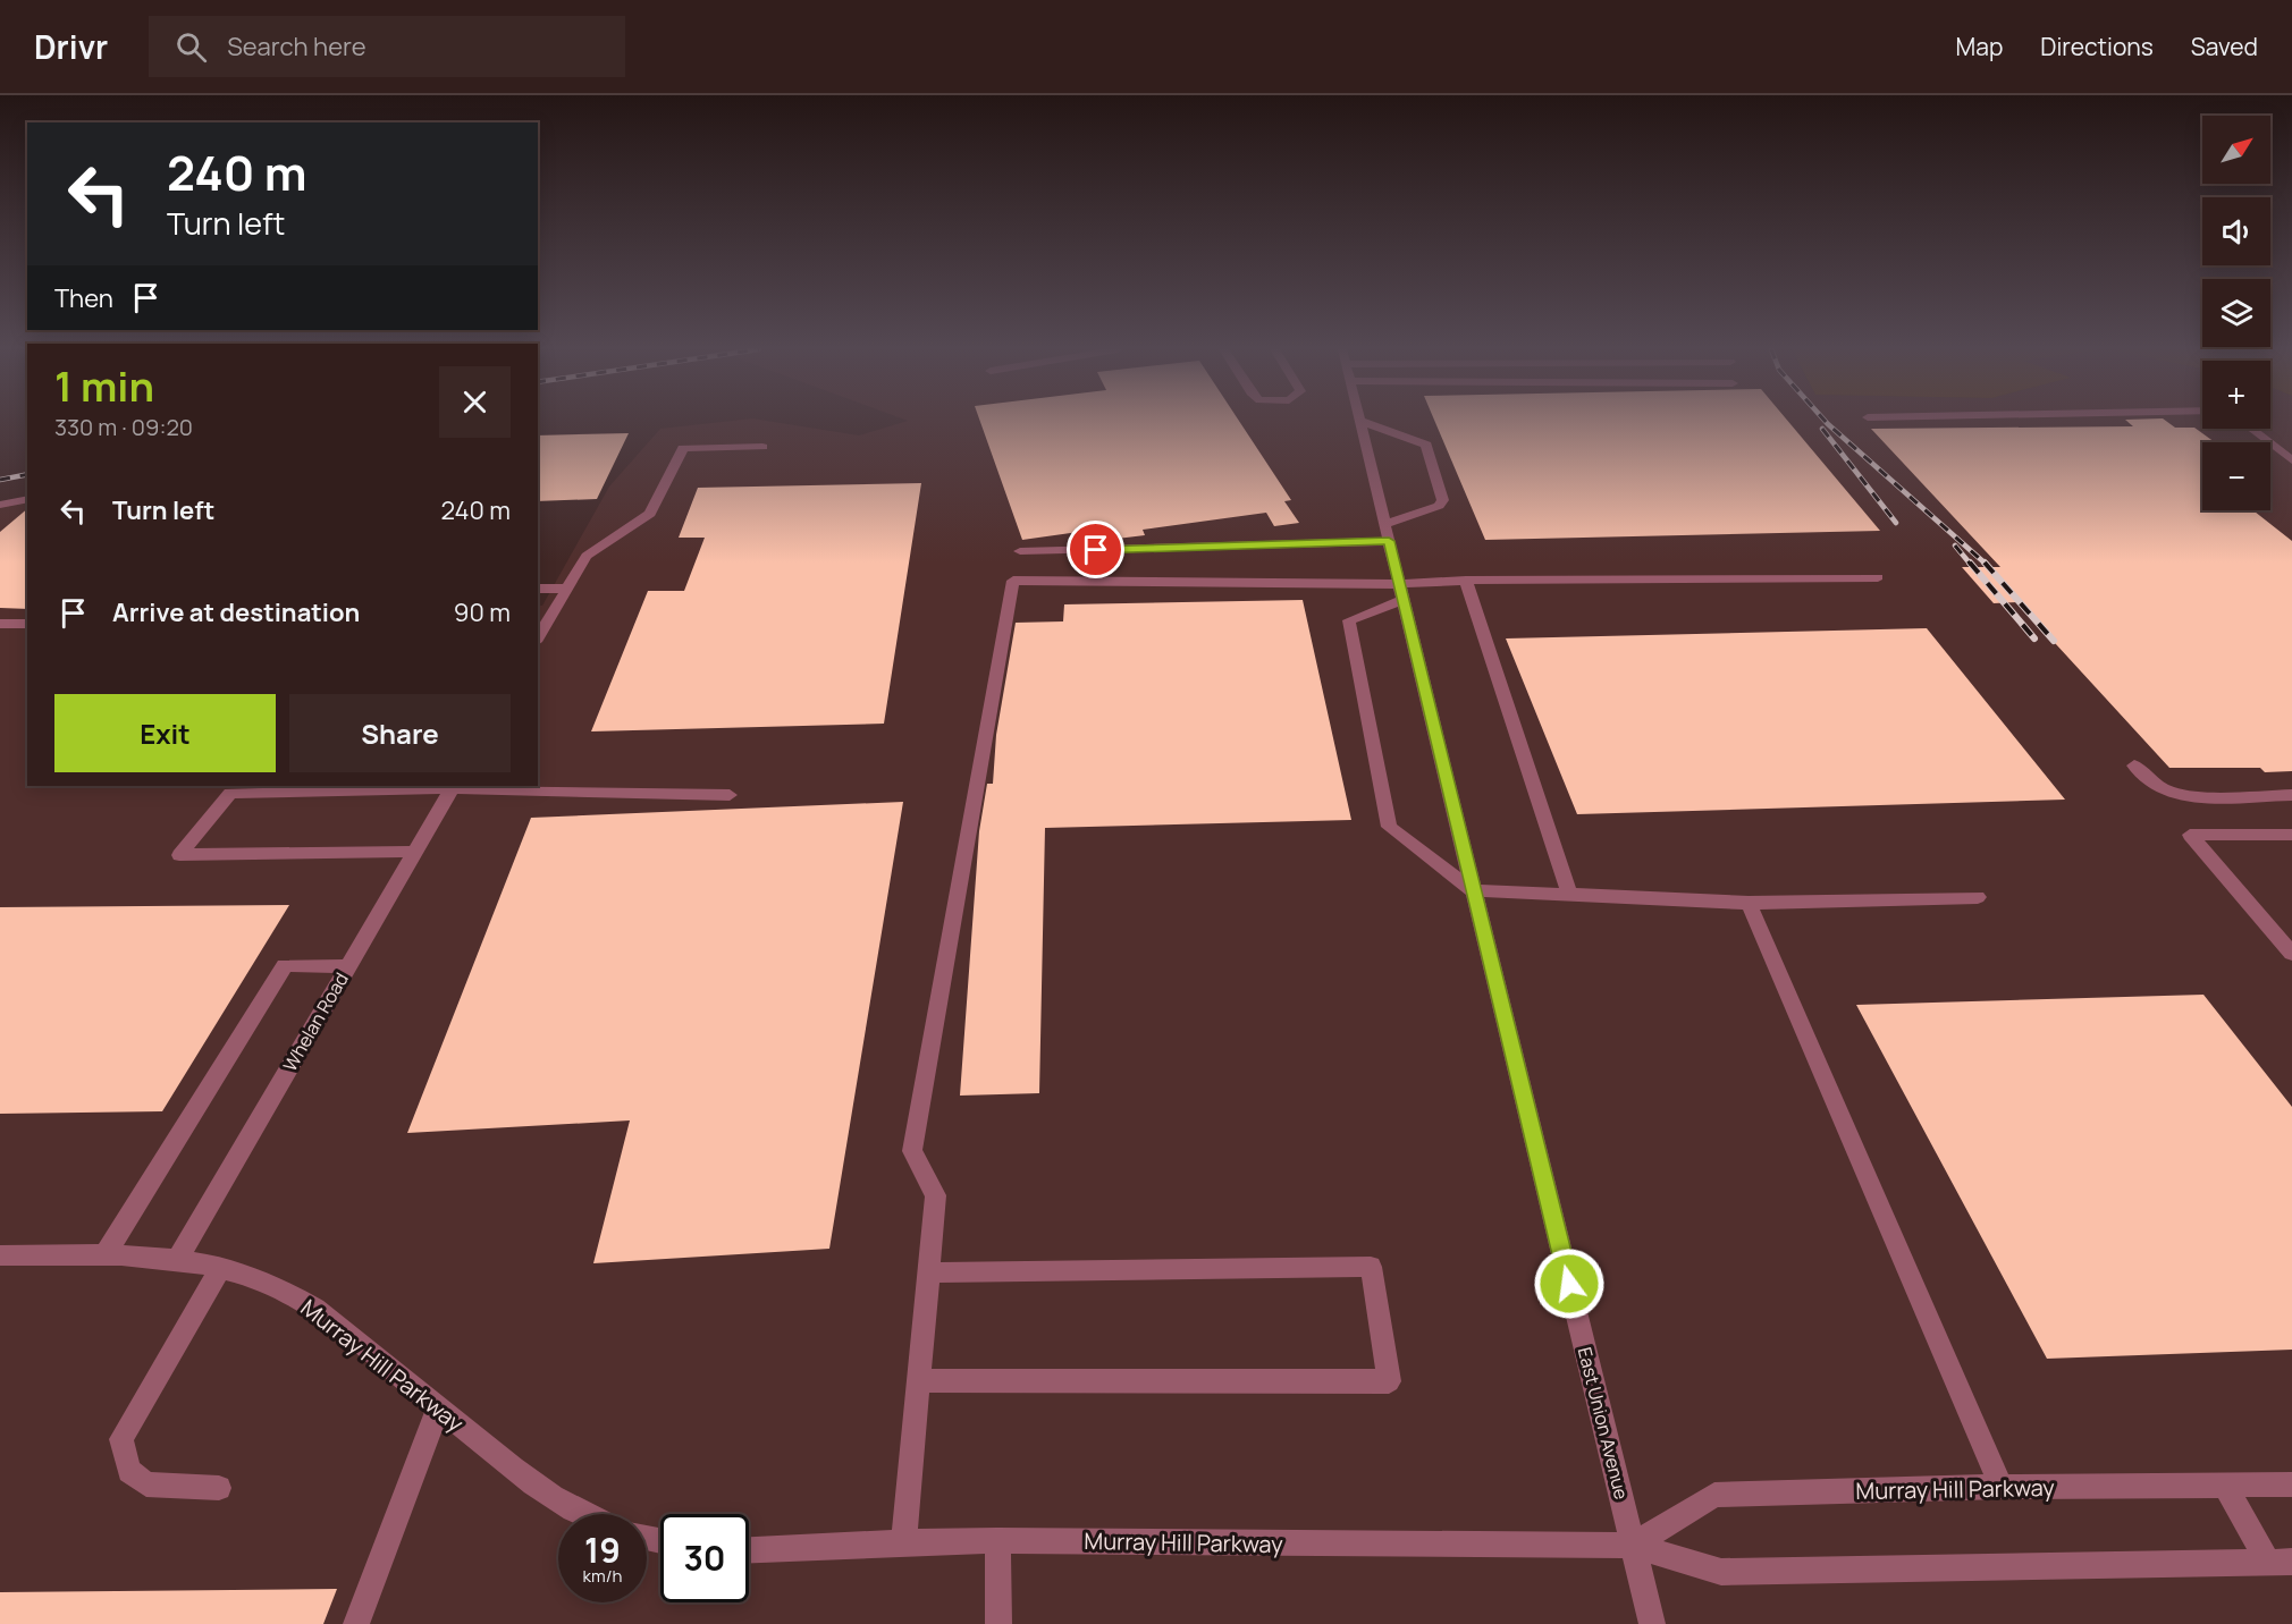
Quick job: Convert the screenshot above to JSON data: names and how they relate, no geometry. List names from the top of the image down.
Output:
{
  "streets": {
    "street": ["Whelan Road", "Murray Hill Parkway", "East Union Avenue"]
  },
  "crossings": [
    ["Whelan Road", "Murray Hill Parkway"],
    ["Murray Hill Parkway", "East Union Avenue"]
  ],
  "north": "top right",
  "page": {
    "header": "Drivr",
    "search": "Search here",
    "nav": ["Map", "Directions", "Saved"],
    "map_buttons": ["+", "−"],
    "turn": ["240 m", "Turn left"],
    "then": "Then",
    "heading": ["1 min", "330 m · 09:20"],
    "list": [
      {
        "name": "Turn left",
        "value": "240 m"
      },
      {
        "name": "Arrive at destination",
        "value": "90 m"
      }
    ],
    "buttons": ["Exit", "Share"],
    "speed": "19 km/h",
    "limit": "30"
  }
}
